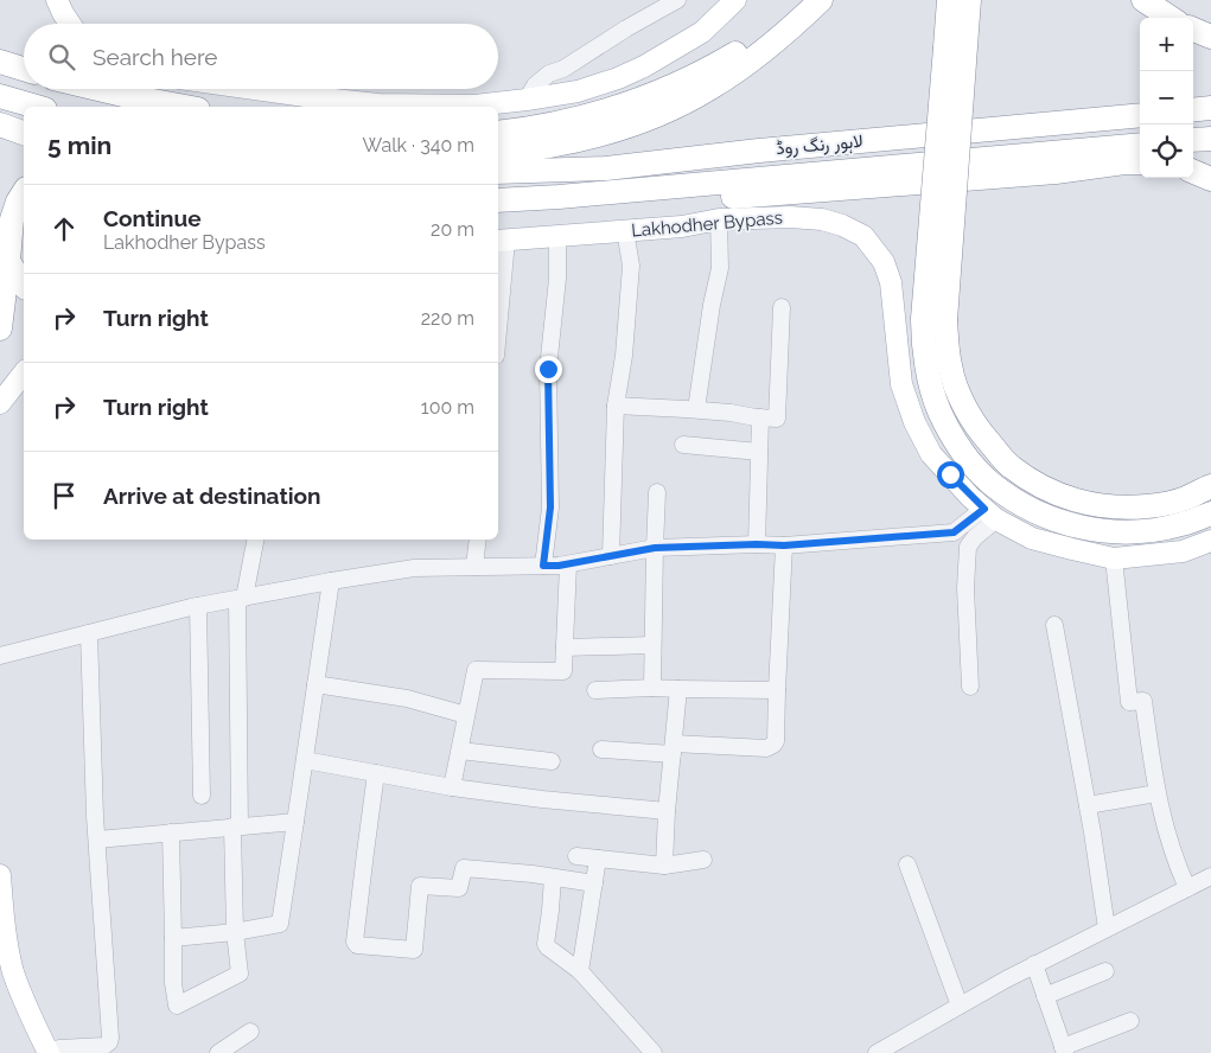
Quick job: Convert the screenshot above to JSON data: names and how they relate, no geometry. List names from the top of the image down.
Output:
{
  "streets": {
    "highway": ["لاہور رنگ روڈ"],
    "main road": ["Lakhodher Bypass"]
  },
  "page": {
    "map_buttons": ["+", "−"],
    "search": "Search here",
    "heading": ["5 min", "Walk · 340 m"],
    "list": [
      ["Continue", "Lakhodher Bypass", "20 m"],
      ["Turn right", "220 m"],
      ["Turn right", "100 m"],
      "Arrive at destination"
    ]
  }
}
